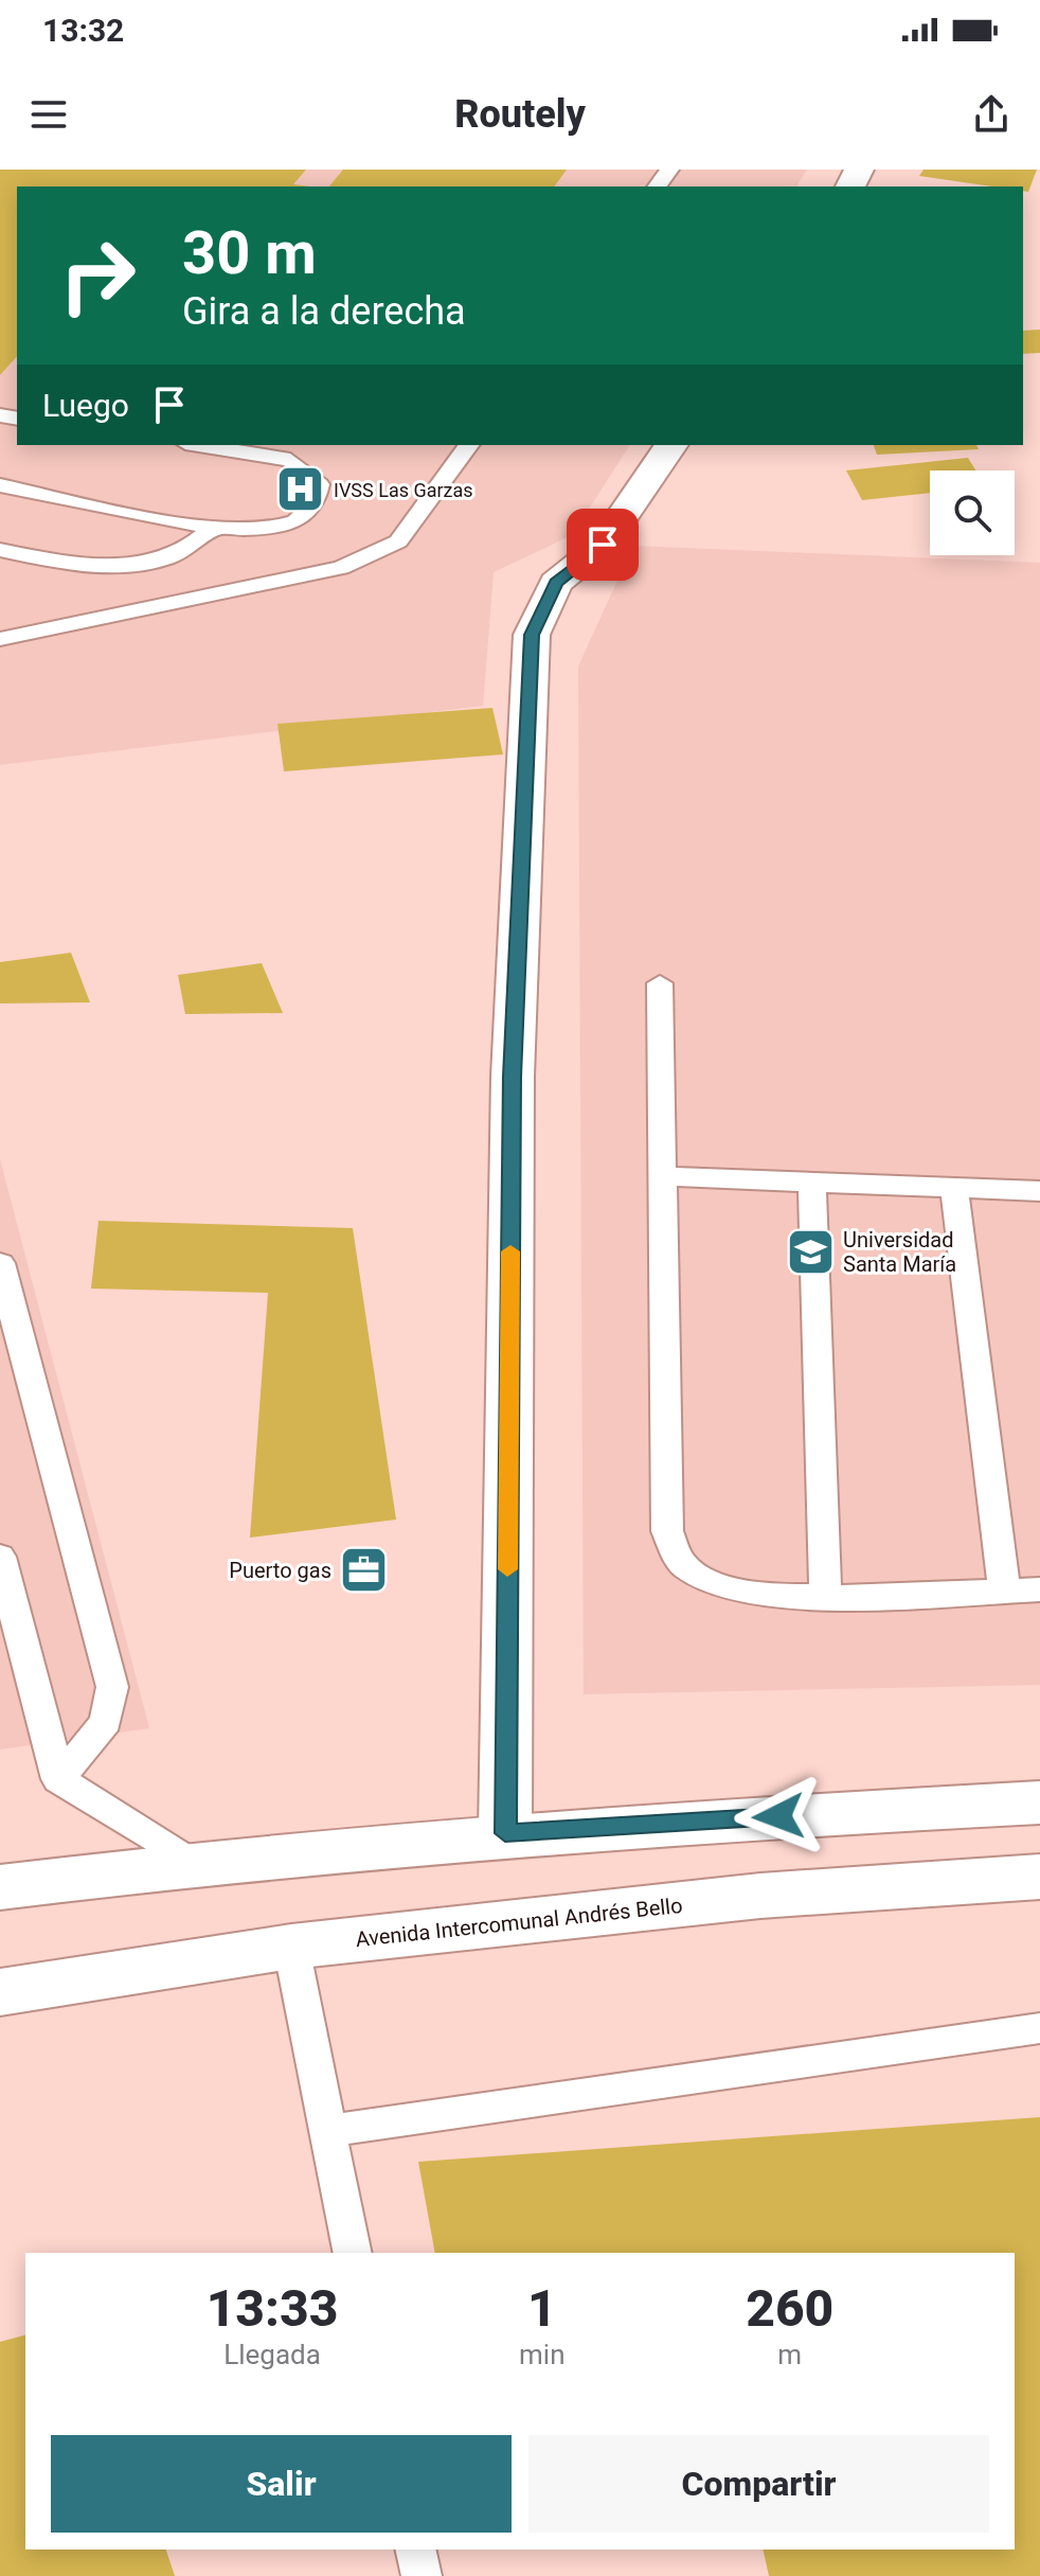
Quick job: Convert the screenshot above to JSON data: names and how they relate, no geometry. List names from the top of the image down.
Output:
{
  "streets": {
    "street": ["Avenida Intercomunal Andrés Bello"]
  },
  "places": {
    "hospital": ["IVSS Las Garzas"],
    "school or university": ["Universidad Santa María"],
    "office": ["Puerto gas"]
  },
  "page": {
    "status": "13:32",
    "header": "Routely",
    "turn": ["30 m", "Gira a la derecha"],
    "then": "Luego",
    "eta": [
      "13:33",
      "Llegada",
      "1",
      "min",
      "260",
      "m"
    ],
    "buttons": ["Salir", "Compartir"]
  }
}
